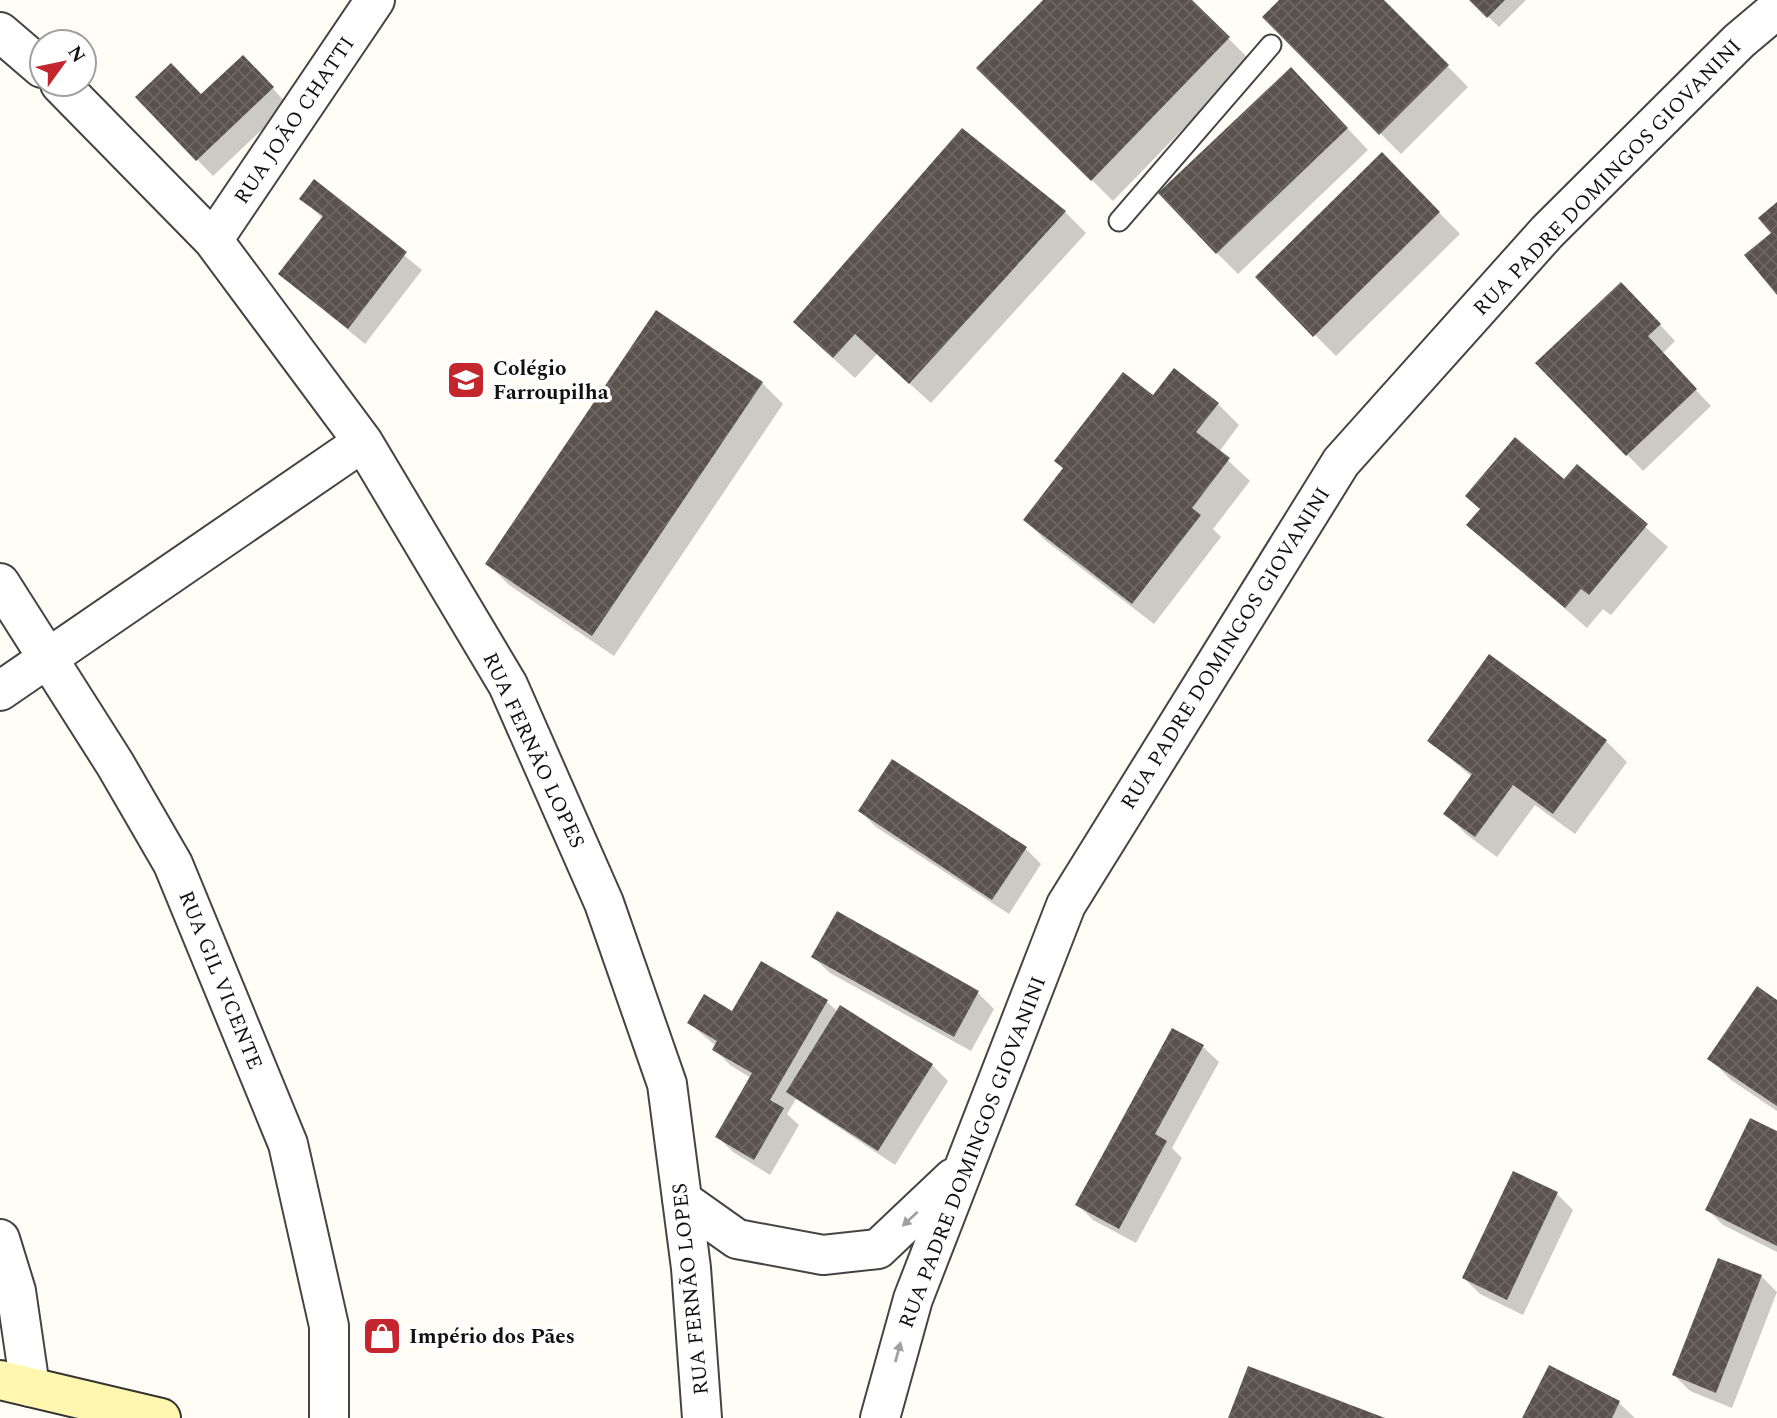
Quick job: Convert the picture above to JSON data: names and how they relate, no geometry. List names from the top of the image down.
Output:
{
  "streets": {
    "street": [
      "RUA JOÃO CHATTI",
      "RUA PADRE DOMINGOS GIOVANINI",
      "RUA FERNÃO LOPES",
      "RUA GIL VICENTE"
    ]
  },
  "crossings": [
    ["RUA JOÃO CHATTI", "RUA FERNÃO LOPES"]
  ],
  "places": {
    "school or university": ["Colégio Farroupilha"],
    "shop": ["Império dos Pães"]
  },
  "north": "top right"
}
